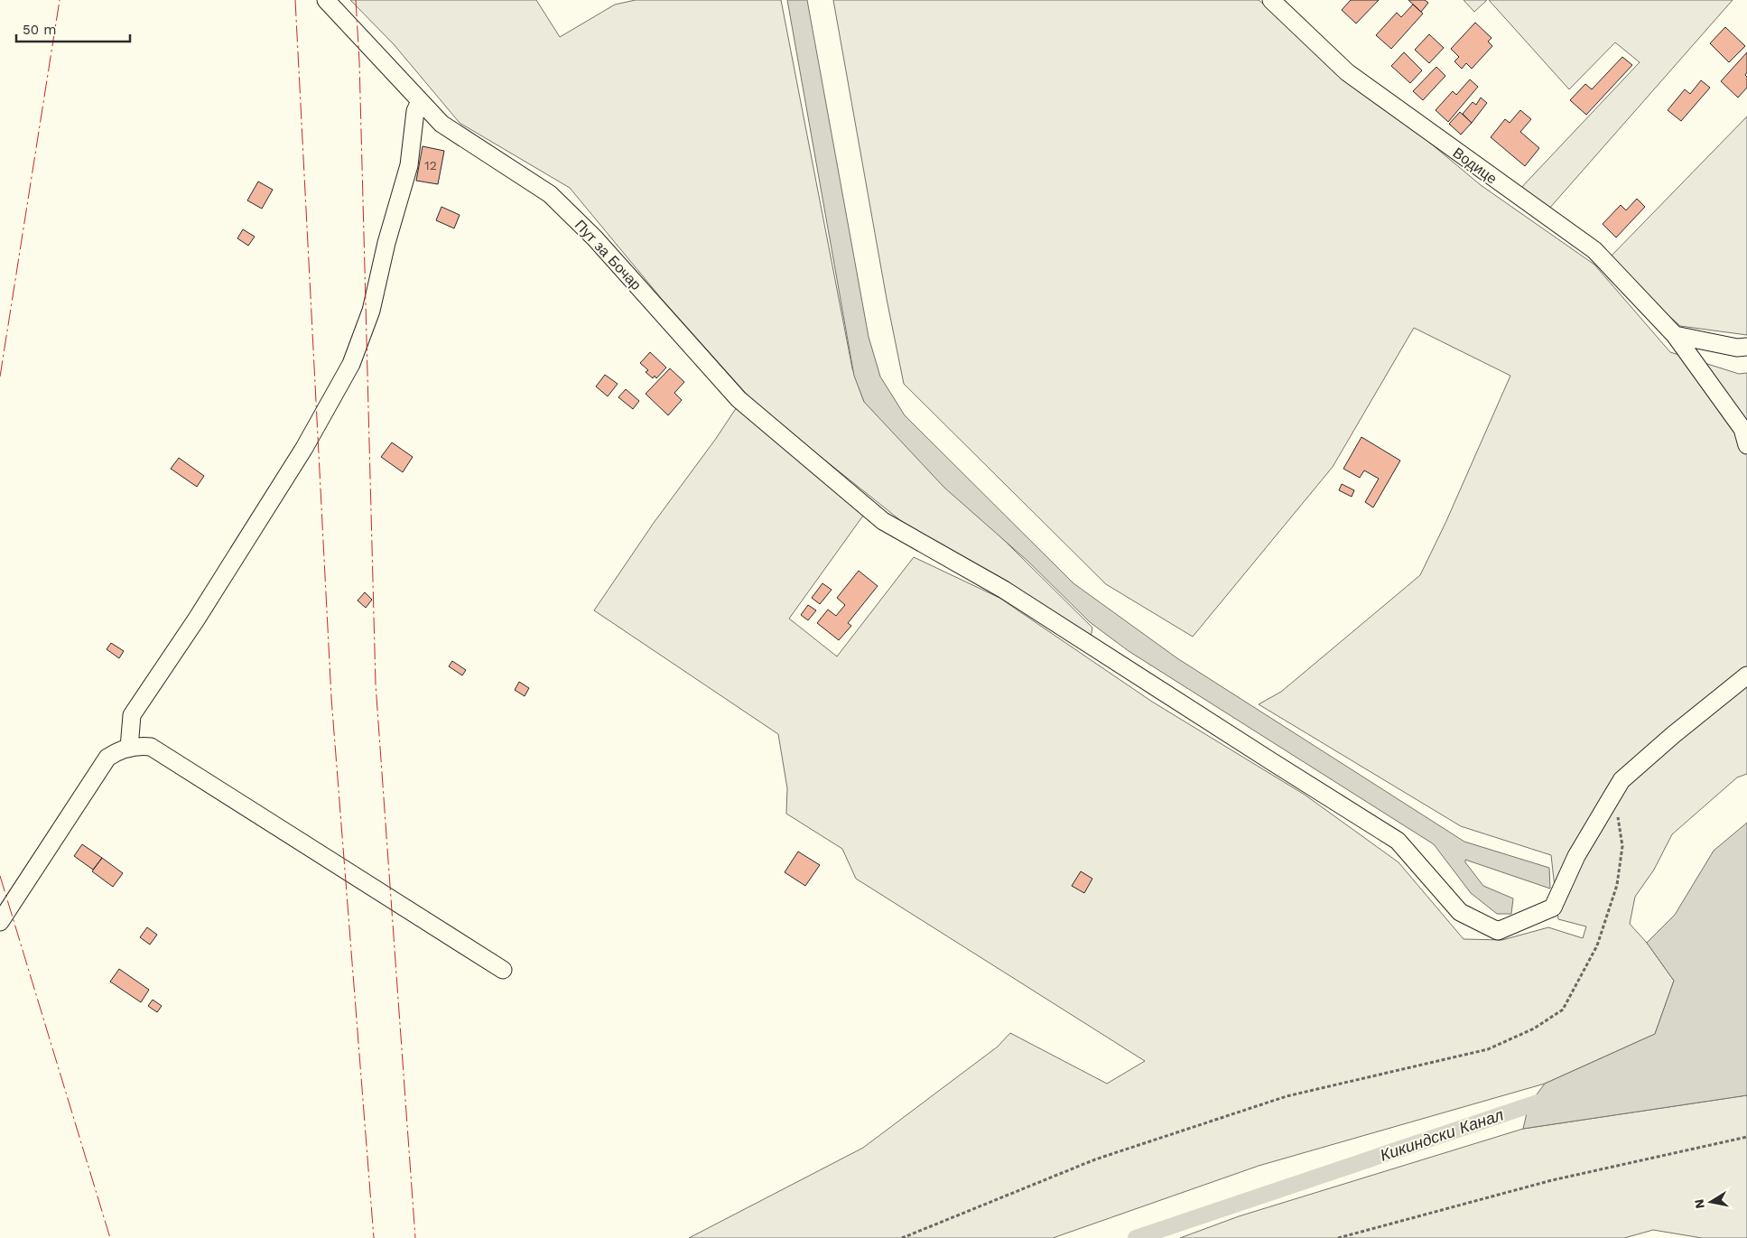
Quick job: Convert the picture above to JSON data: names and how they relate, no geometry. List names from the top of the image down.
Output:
{
  "streets": {
    "street": ["Водице", "Пут за Бочар"]
  },
  "water": ["Кикиндски Канал"],
  "house_numbers": ["12"],
  "scale_bar": "50 m",
  "north": "left"
}
